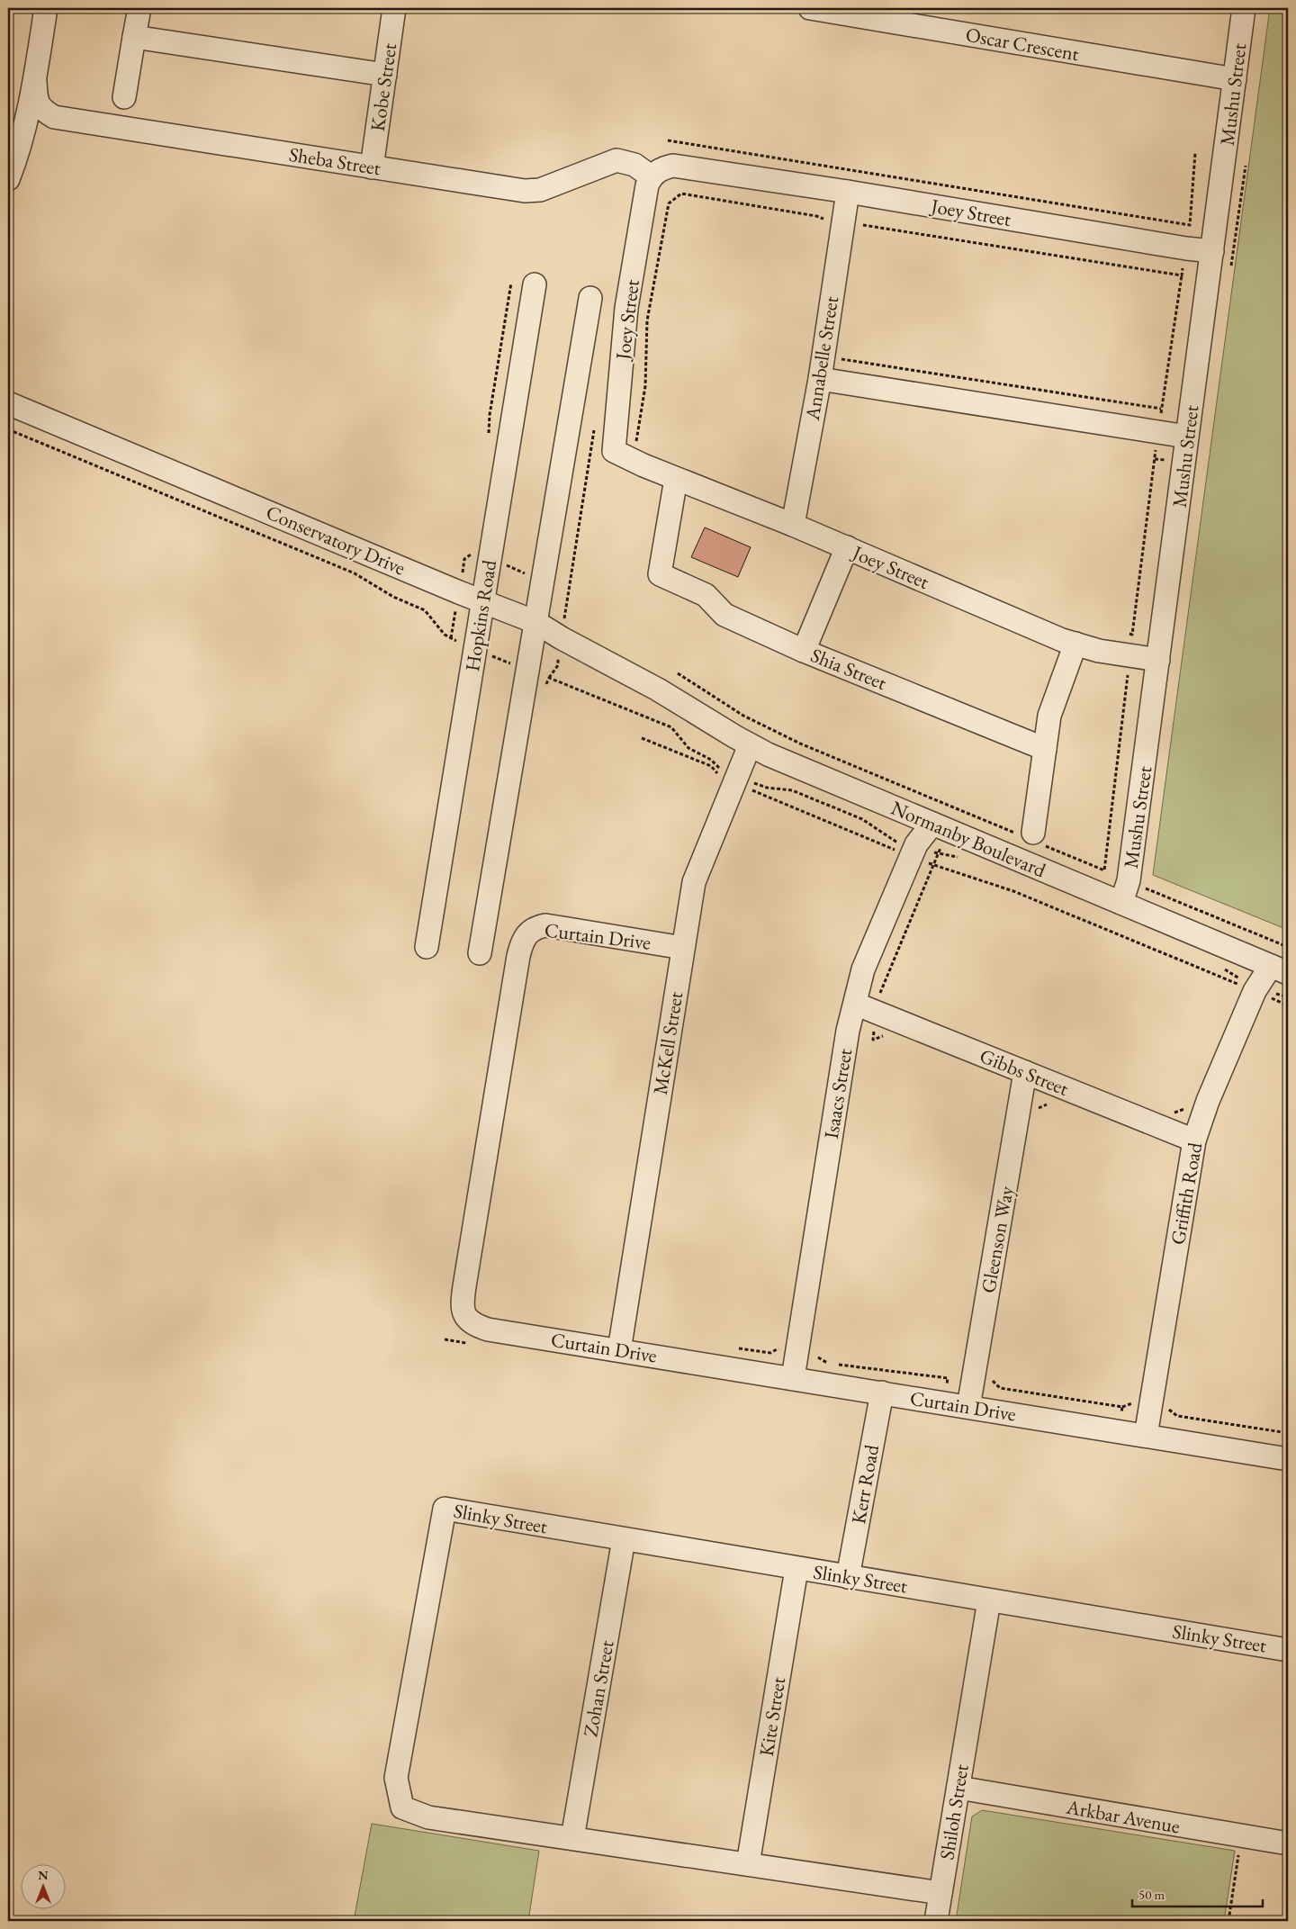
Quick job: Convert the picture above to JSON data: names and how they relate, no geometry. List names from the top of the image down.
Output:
{
  "streets": {
    "street": [
      "Oscar Crescent",
      "Kobe Street",
      "Mushu Street",
      "Sheba Street",
      "Joey Street",
      "Annabelle Street",
      "Conservatory Drive",
      "Hopkins Road",
      "Shia Street",
      "Normanby Boulevard",
      "Curtain Drive",
      "McKell Street",
      "Gibbs Street",
      "Isaacs Street",
      "Griffith Road",
      "Gleenson Way",
      "Kerr Road",
      "Slinky Street",
      "Zohan Street",
      "Kite Street",
      "Shiloh Street",
      "Arkbar Avenue"
    ]
  },
  "crossings": [
    ["Oscar Crescent", "Mushu Street"],
    ["Kobe Street", "Sheba Street"],
    ["Mushu Street", "Joey Street"],
    ["Mushu Street", "Normanby Boulevard"],
    ["Sheba Street", "Joey Street"],
    ["Joey Street", "Annabelle Street"],
    ["Joey Street", "Shia Street"],
    ["Conservatory Drive", "Hopkins Road"],
    ["Conservatory Drive", "Normanby Boulevard"],
    ["Normanby Boulevard", "McKell Street"],
    ["Normanby Boulevard", "Isaacs Street"],
    ["Normanby Boulevard", "Griffith Road"],
    ["Curtain Drive", "McKell Street"],
    ["Curtain Drive", "Isaacs Street"],
    ["Curtain Drive", "Griffith Road"],
    ["Curtain Drive", "Gleenson Way"],
    ["Curtain Drive", "Kerr Road"],
    ["Gibbs Street", "Isaacs Street"],
    ["Gibbs Street", "Griffith Road"],
    ["Gibbs Street", "Gleenson Way"],
    ["Kerr Road", "Slinky Street"],
    ["Slinky Street", "Zohan Street"],
    ["Slinky Street", "Kite Street"],
    ["Slinky Street", "Shiloh Street"],
    ["Shiloh Street", "Arkbar Avenue"]
  ],
  "scale_bar": "50 m",
  "north": "top"
}
